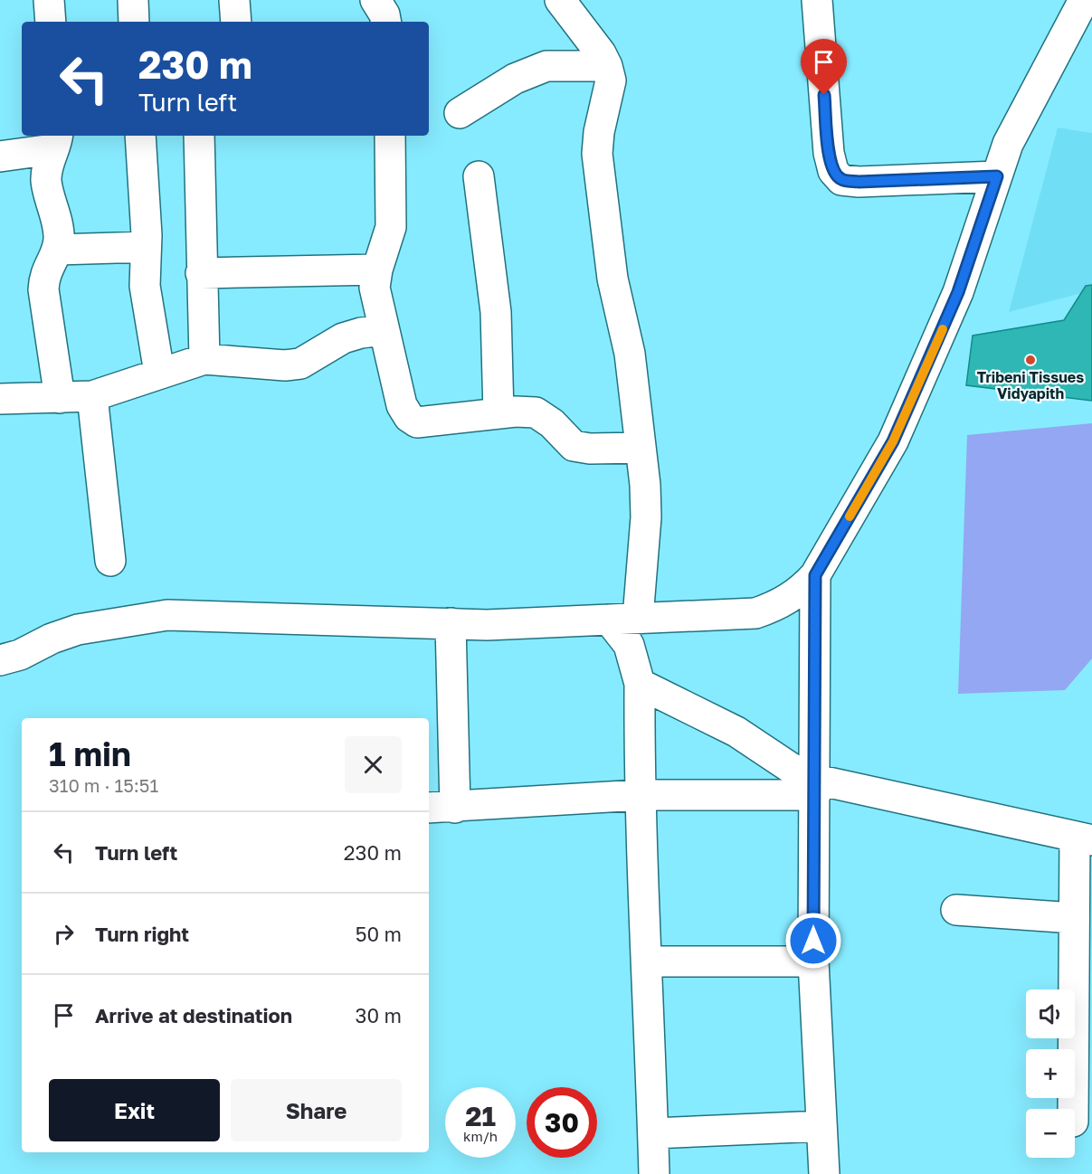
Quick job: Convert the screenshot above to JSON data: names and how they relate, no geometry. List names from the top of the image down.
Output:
{
  "places": ["Tribeni Tissues Vidyapith"],
  "page": {
    "turn": ["230 m", "Turn left"],
    "heading": ["1 min", "310 m · 15:51"],
    "list": [
      {
        "name": "Turn left",
        "value": "230 m"
      },
      {
        "name": "Turn right",
        "value": "50 m"
      },
      {
        "name": "Arrive at destination",
        "value": "30 m"
      }
    ],
    "map_buttons": ["+", "−"],
    "buttons": ["Exit", "Share"],
    "speed": "21 km/h",
    "limit": "30"
  }
}
